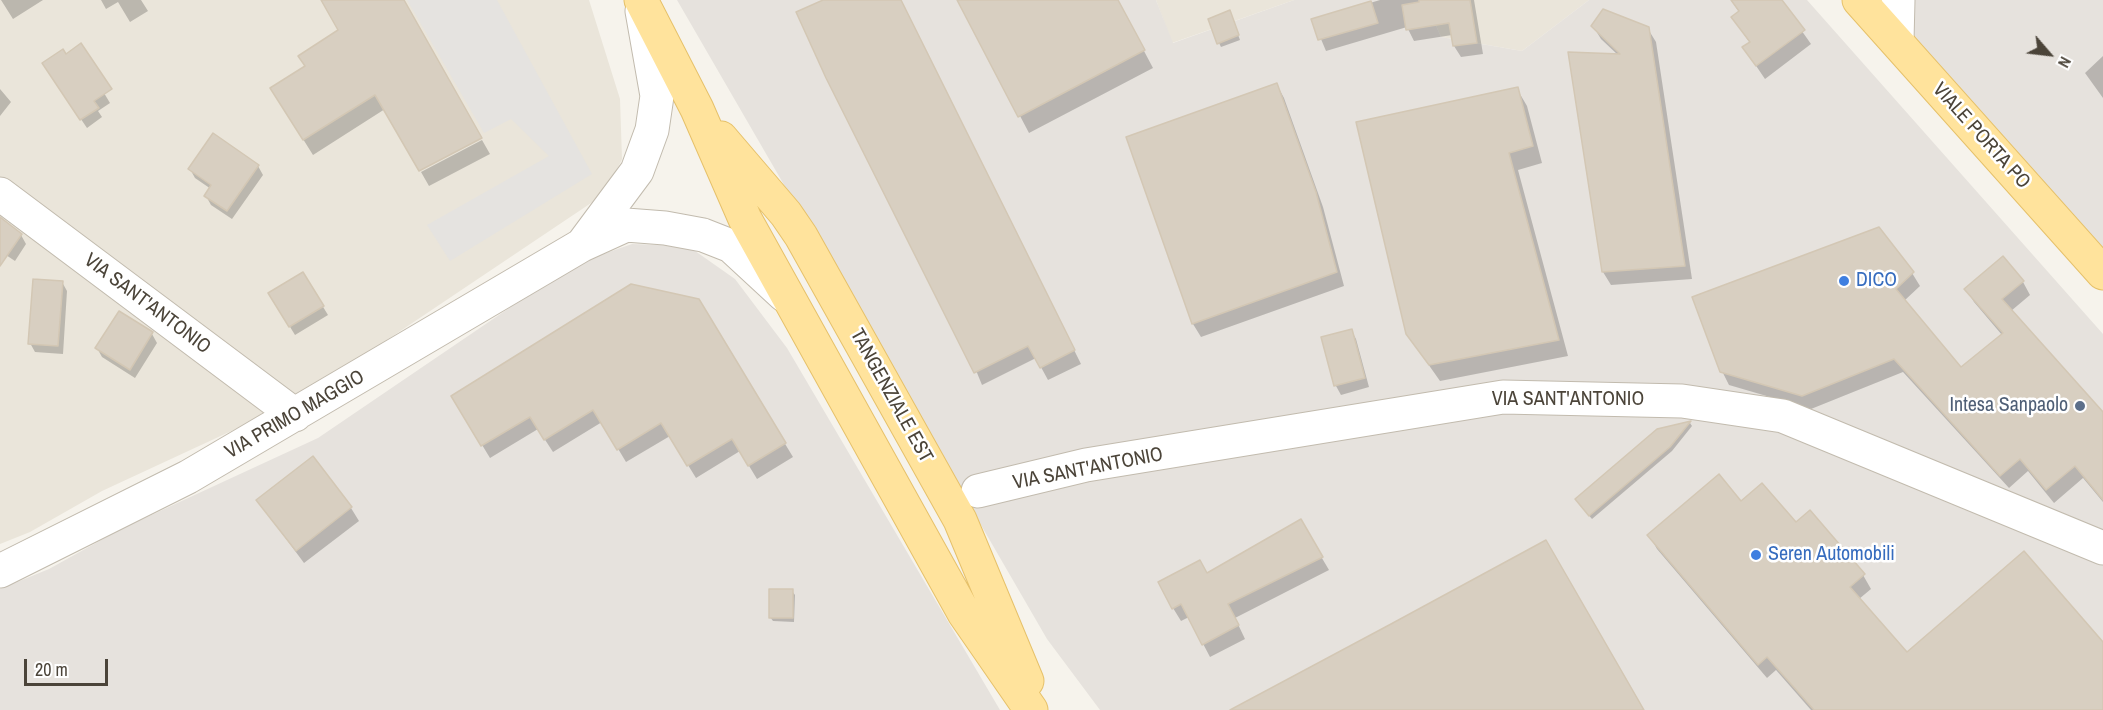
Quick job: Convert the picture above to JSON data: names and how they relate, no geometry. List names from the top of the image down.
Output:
{
  "streets": {
    "main road": ["VIALE PORTA PO", "TANGENZIALE EST"],
    "street": ["VIA SANT'ANTONIO", "VIA PRIMO MAGGIO"]
  },
  "crossings": [
    ["VIA SANT'ANTONIO", "VIA PRIMO MAGGIO"],
    ["TANGENZIALE EST", "VIA PRIMO MAGGIO"]
  ],
  "places": ["DICO", "Intesa Sanpaolo", "Seren Automobili"],
  "scale_bar": "20 m",
  "north": "bottom right"
}
